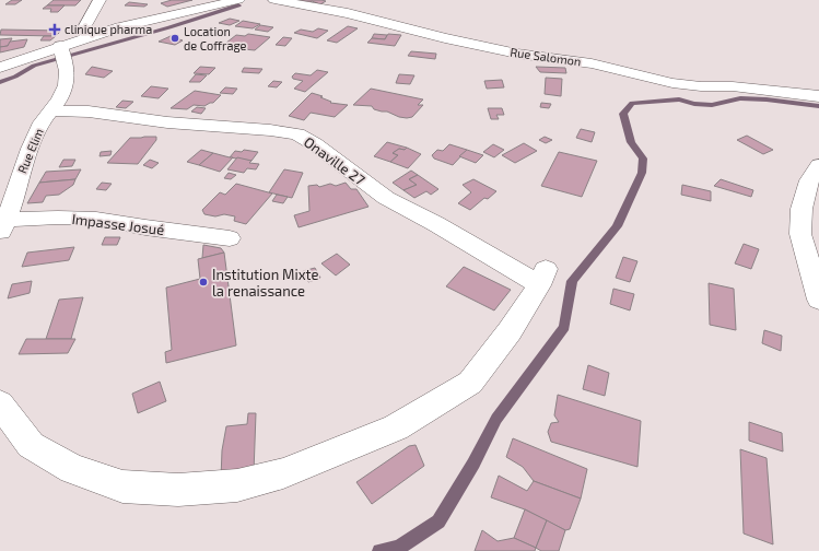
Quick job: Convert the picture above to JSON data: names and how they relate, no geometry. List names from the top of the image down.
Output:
{
  "streets": {
    "street": [
      "Rue Salomon",
      "Rue Elim",
      "Onaville 27",
      "Impasse Josué"
    ]
  },
  "crossings": [
    ["Rue Elim", "Onaville 27"],
    ["Rue Elim", "Impasse Josué"]
  ],
  "places": {
    "health": ["clinique pharma"],
    "other": ["Location de Coffrage", "Institution Mixte la renaissance"]
  }
}
